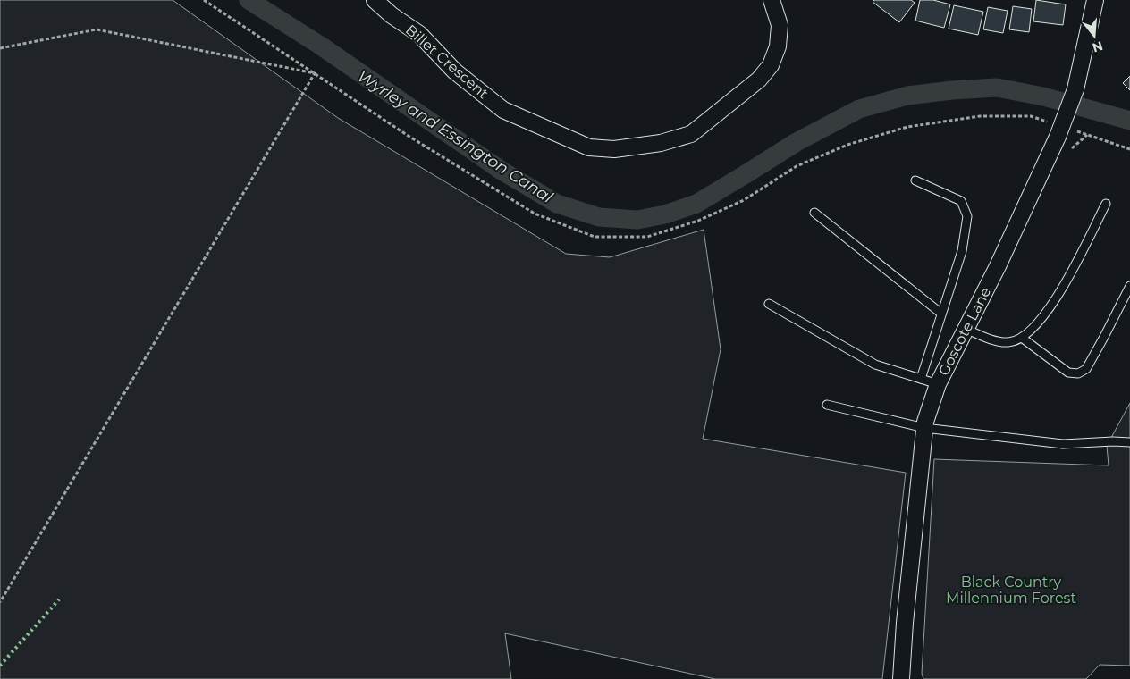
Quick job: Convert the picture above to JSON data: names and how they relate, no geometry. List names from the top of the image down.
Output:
{
  "streets": {
    "street": ["Billet Crescent", "Goscote Lane"]
  },
  "water": ["Wyrley and Essington Canal"],
  "parks": ["Black Country Millennium Forest"],
  "north": "bottom"
}
